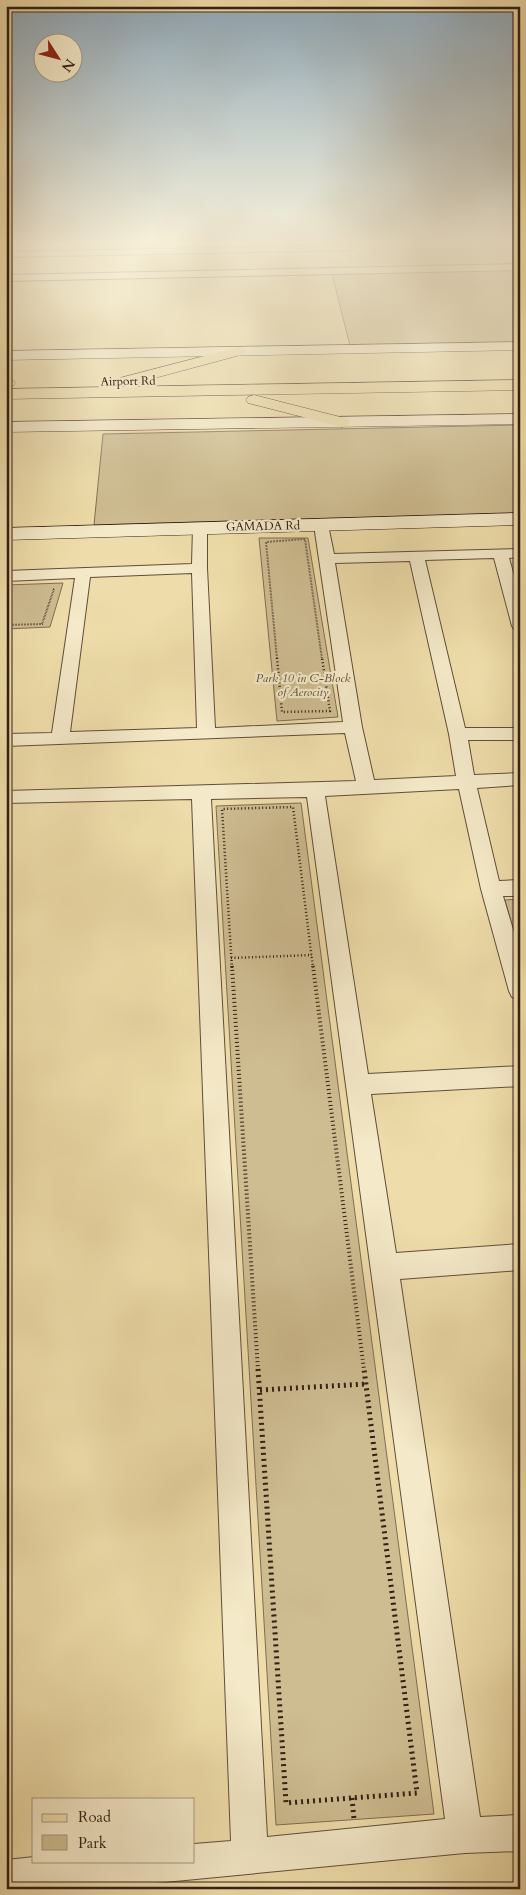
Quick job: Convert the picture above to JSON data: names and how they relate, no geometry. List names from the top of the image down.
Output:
{
  "streets": {
    "main road": ["Airport Rd"],
    "street": ["GAMADA Rd"]
  },
  "parks": ["Park 10 in C-Block of Aerocity"],
  "legend": ["Road", "Park"],
  "north": "bottom right"
}
